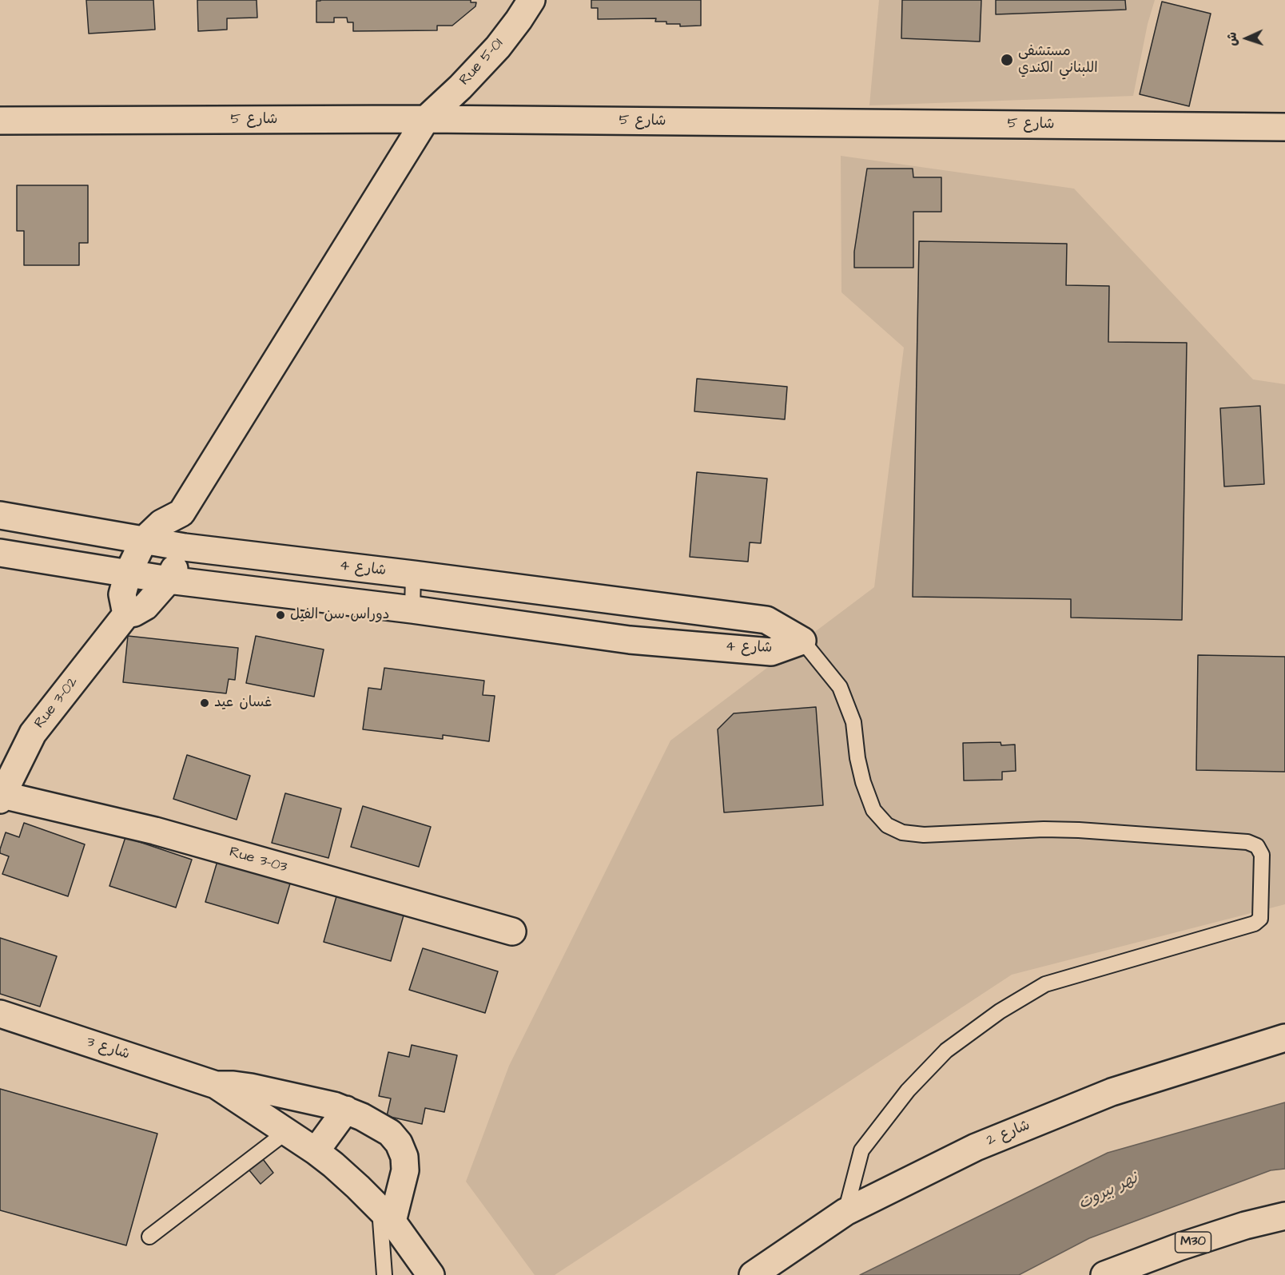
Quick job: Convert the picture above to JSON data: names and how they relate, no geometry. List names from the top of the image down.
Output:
{
  "streets": {
    "main road": [
      "Rue 5-01",
      "شارع 5",
      "شارع 4",
      "Rue 3-02",
      "Rue 3-03",
      "شارع 3",
      "شارع 2",
      "M30"
    ]
  },
  "crossings": [
    ["Rue 5-01", "شارع 5"],
    ["Rue 3-02", "Rue 3-03"]
  ],
  "water": ["نهر بيروت"],
  "places": ["مستشفى اللبناني الكندي", "دوراس سن الفيل", "غسان عيد"],
  "north": "left"
}
